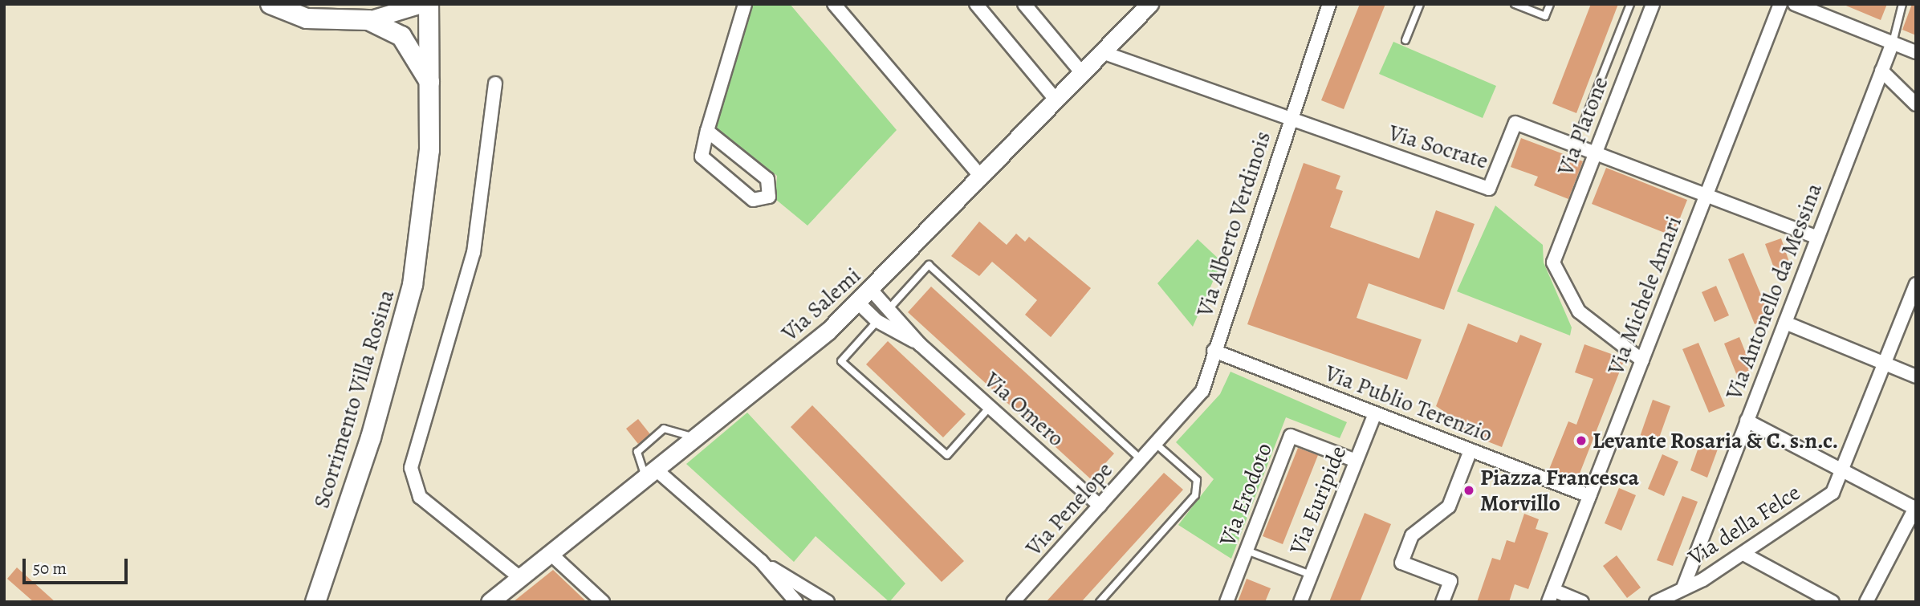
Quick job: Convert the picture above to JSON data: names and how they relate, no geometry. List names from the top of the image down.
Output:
{
  "streets": {
    "main road": ["Scorrimento Villa Rosina"],
    "street": [
      "Via Platone",
      "Via Socrate",
      "Via Alberto Verdinois",
      "Via Antonello da Messina",
      "Via Michele Amari",
      "Via Salemi",
      "Via Publio Terenzio",
      "Via Omero",
      "Via Erodoto",
      "Via Euripide",
      "Via Penelope",
      "Via della Felce"
    ]
  },
  "crossings": [
    ["Via Platone", "Via Socrate"],
    ["Via Platone", "Via Michele Amari"],
    ["Via Socrate", "Via Alberto Verdinois"],
    ["Via Socrate", "Via Antonello da Messina"],
    ["Via Socrate", "Via Michele Amari"],
    ["Via Socrate", "Via Salemi"],
    ["Via Alberto Verdinois", "Via Publio Terenzio"],
    ["Via Alberto Verdinois", "Via Penelope"],
    ["Via Antonello da Messina", "Via della Felce"],
    ["Via Michele Amari", "Via Publio Terenzio"],
    ["Via Publio Terenzio", "Via Euripide"],
    ["Via Omero", "Via Penelope"],
    ["Via Erodoto", "Via Euripide"]
  ],
  "places": ["Levante Rosaria & C. s.n.c.", "Piazza Francesca Morvillo"],
  "scale_bar": "50 m"
}
